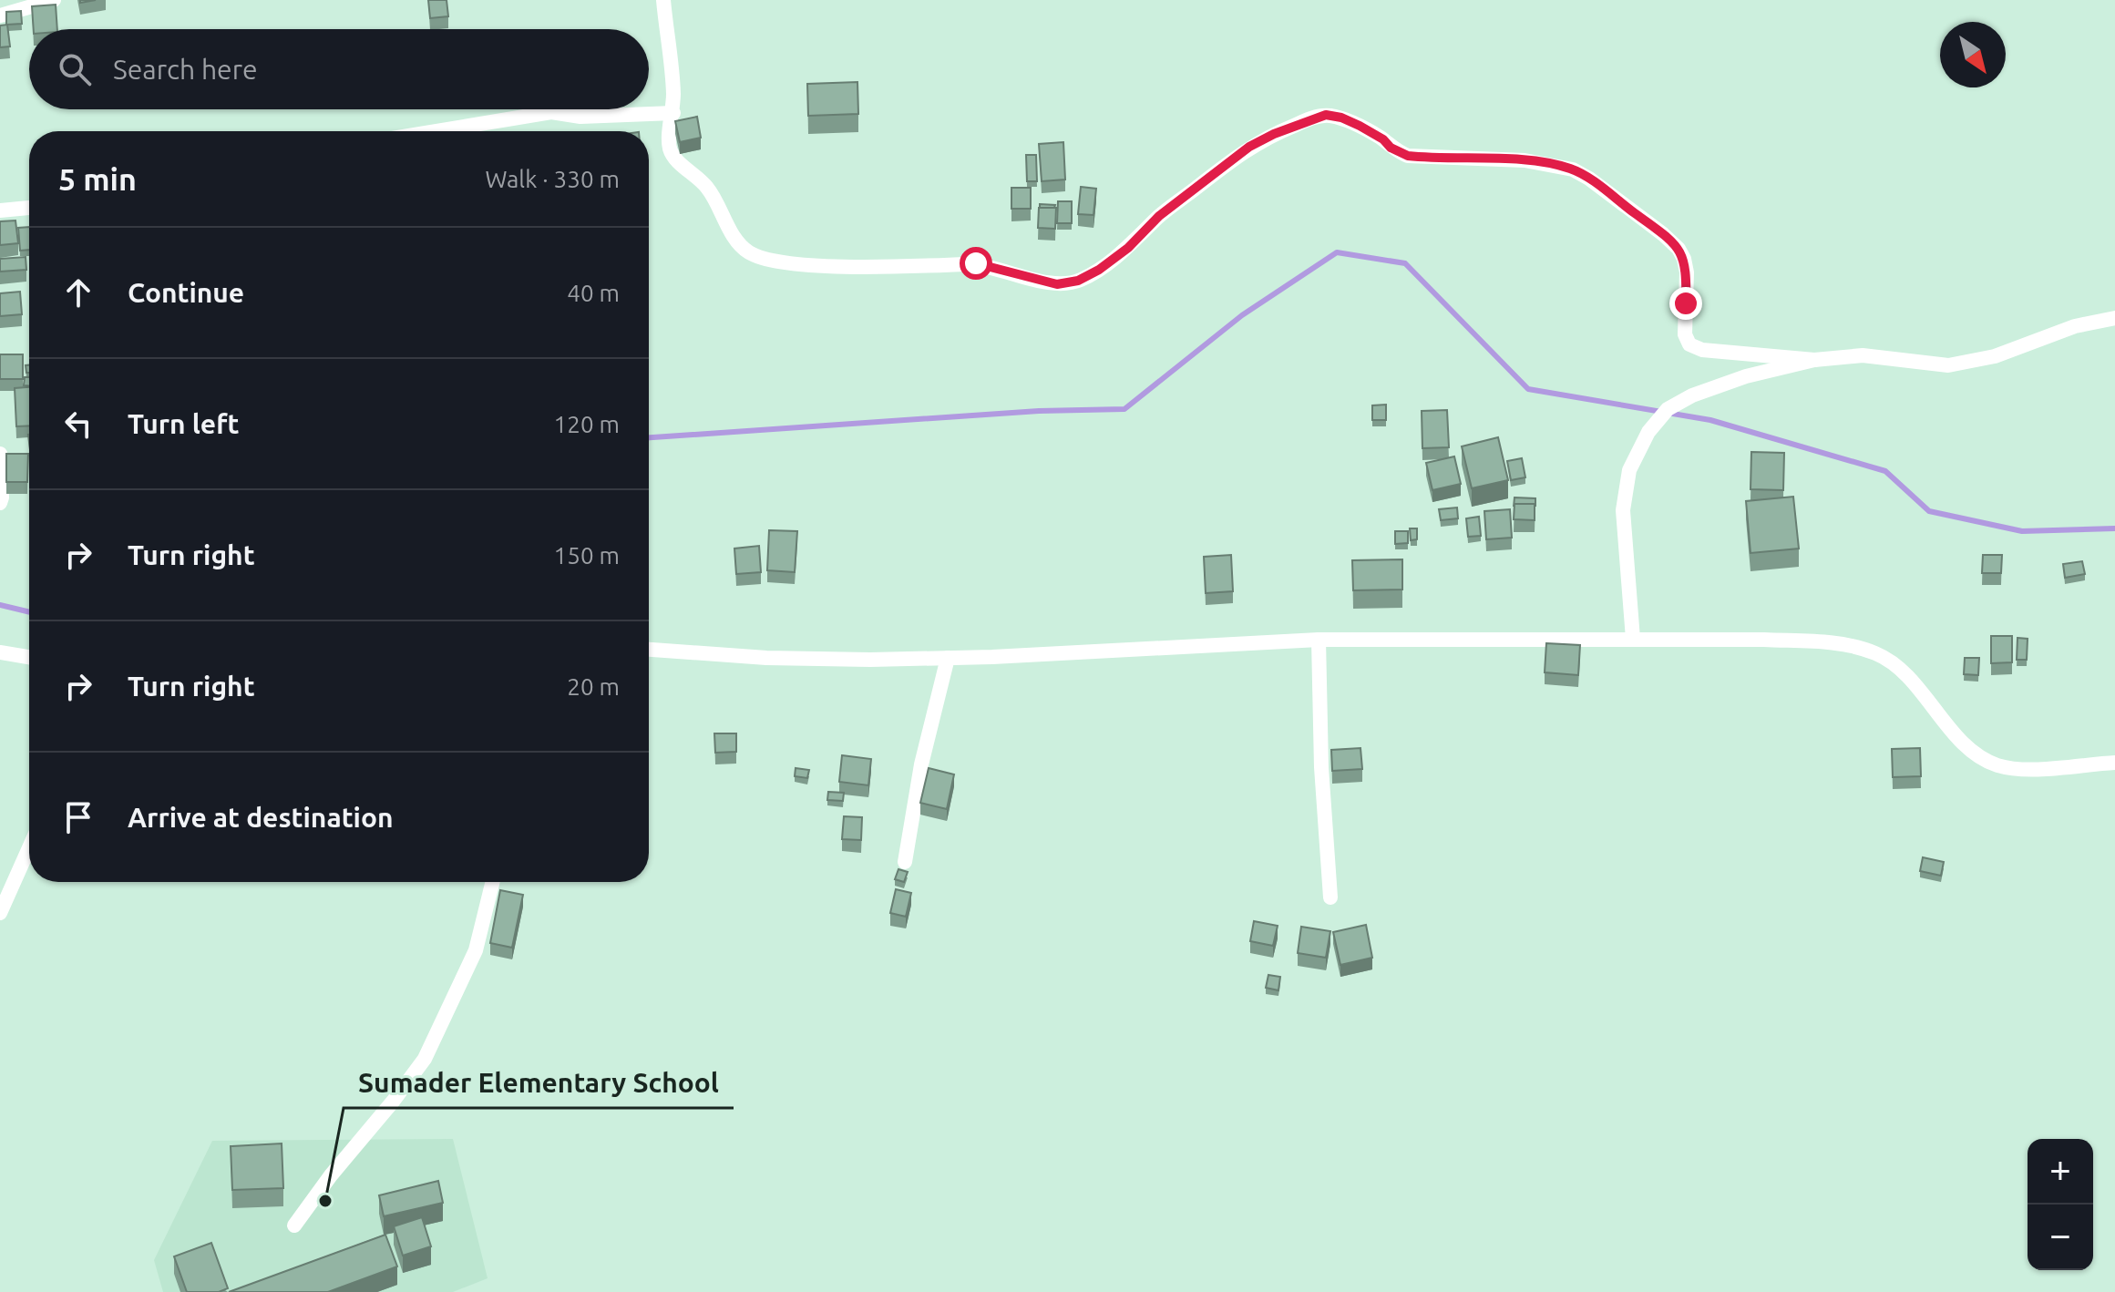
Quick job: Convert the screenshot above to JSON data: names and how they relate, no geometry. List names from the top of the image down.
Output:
{
  "places": ["Sumader Elementary School"],
  "north": "bottom right",
  "page": {
    "search": "Search here",
    "heading": ["5 min", "Walk · 330 m"],
    "list": [
      ["Continue", "40 m"],
      ["Turn left", "120 m"],
      ["Turn right", "150 m"],
      ["Turn right", "20 m"],
      "Arrive at destination"
    ],
    "map_buttons": ["+", "−"]
  }
}
